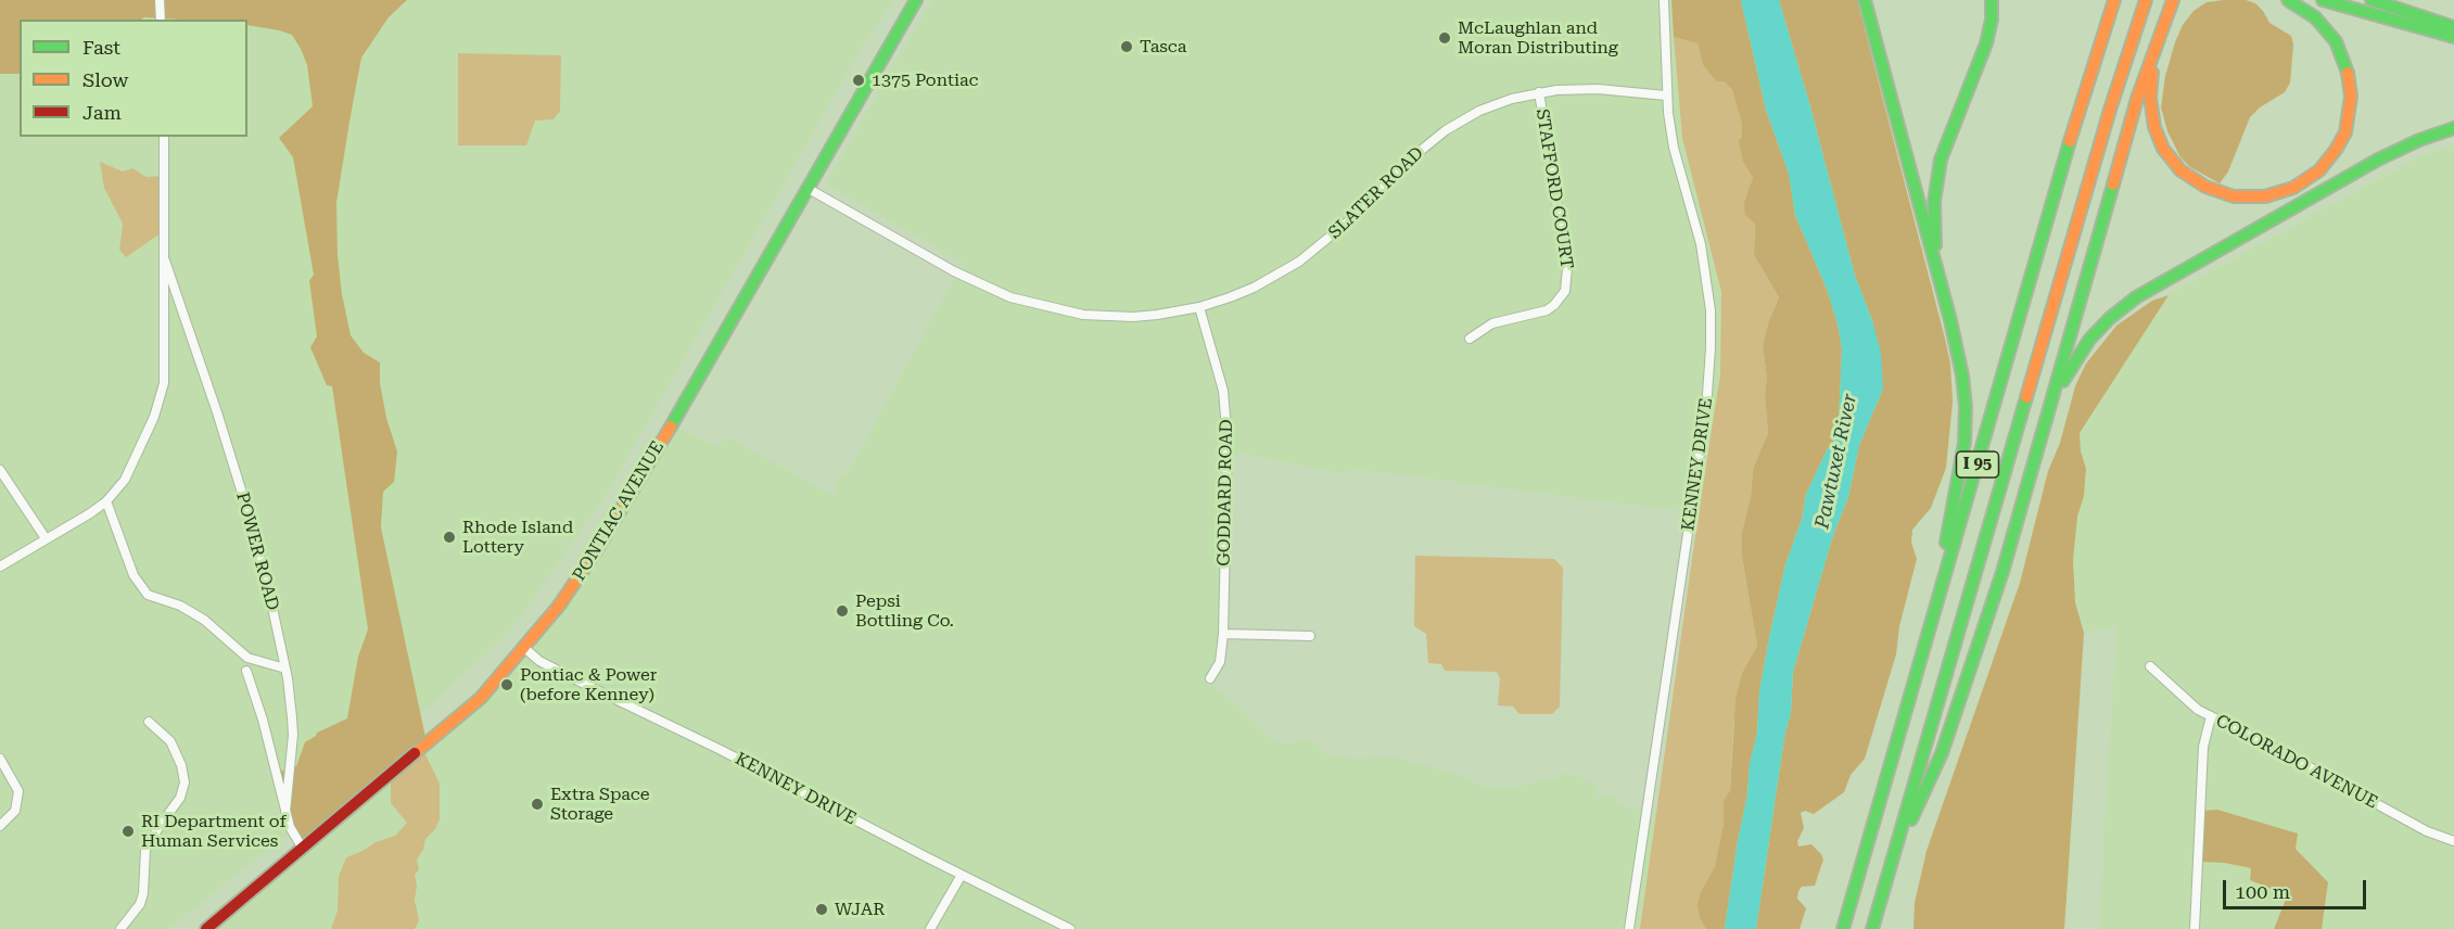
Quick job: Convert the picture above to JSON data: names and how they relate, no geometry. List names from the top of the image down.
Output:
{
  "streets": {
    "main road": ["I 95", "PONTIAC AVENUE"],
    "street": [
      "STAFFORD COURT",
      "SLATER ROAD",
      "KENNEY DRIVE",
      "GODDARD ROAD",
      "POWER ROAD",
      "COLORADO AVENUE"
    ]
  },
  "crossings": [
    ["STAFFORD COURT", "SLATER ROAD"],
    ["SLATER ROAD", "KENNEY DRIVE"],
    ["SLATER ROAD", "GODDARD ROAD"],
    ["SLATER ROAD", "PONTIAC AVENUE"],
    ["KENNEY DRIVE", "PONTIAC AVENUE"],
    ["PONTIAC AVENUE", "POWER ROAD"]
  ],
  "water": ["Pawtuxet River"],
  "places": [
    "McLaughlan and Moran Distributing",
    "Tasca",
    "1375 Pontiac",
    "Rhode Island Lottery",
    "Pepsi Bottling Co.",
    "Pontiac & Power (before Kenney)",
    "Extra Space Storage",
    "RI Department of Human Services",
    "WJAR"
  ],
  "legend": ["Fast", "Slow", "Jam"],
  "scale_bar": "100 m"
}
